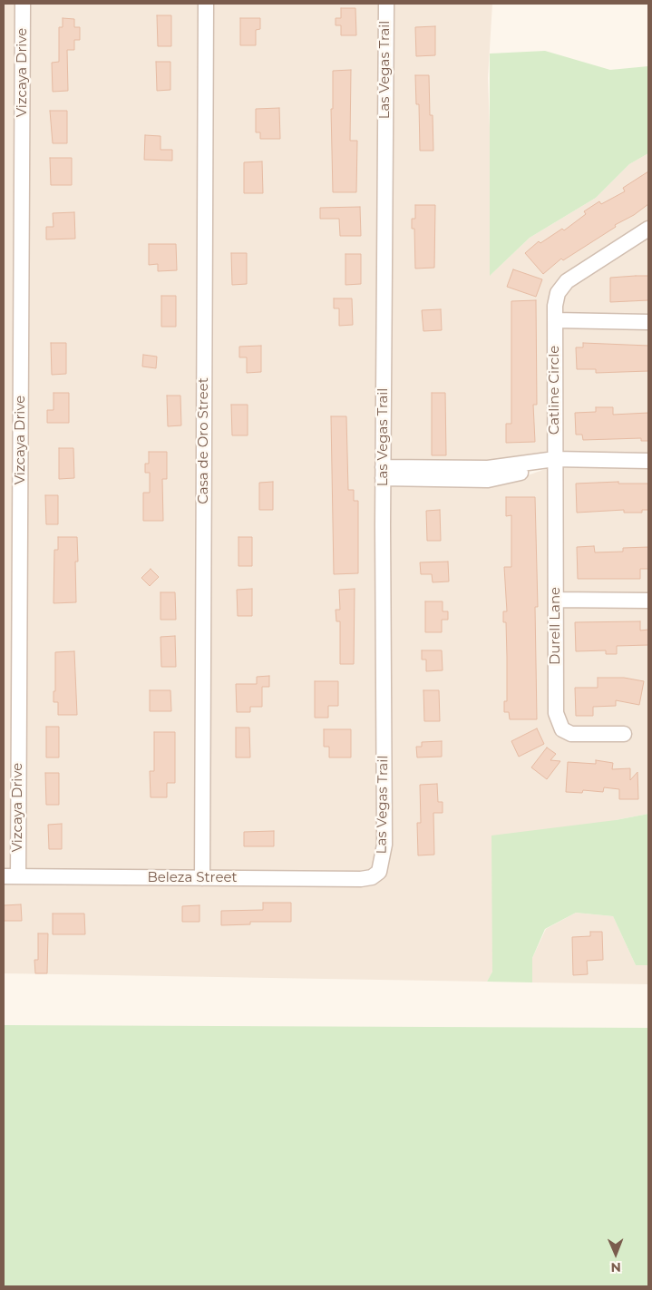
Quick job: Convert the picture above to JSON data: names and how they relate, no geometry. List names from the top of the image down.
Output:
{
  "streets": {
    "street": [
      "Las Vegas Trail",
      "Vizcaya Drive",
      "Catline Circle",
      "Casa de Oro Street",
      "Durell Lane",
      "Beleza Street"
    ]
  },
  "crossings": [
    ["Las Vegas Trail", "Beleza Street"],
    ["Vizcaya Drive", "Beleza Street"],
    ["Catline Circle", "Durell Lane"],
    ["Casa de Oro Street", "Beleza Street"]
  ],
  "north": "bottom"
}
